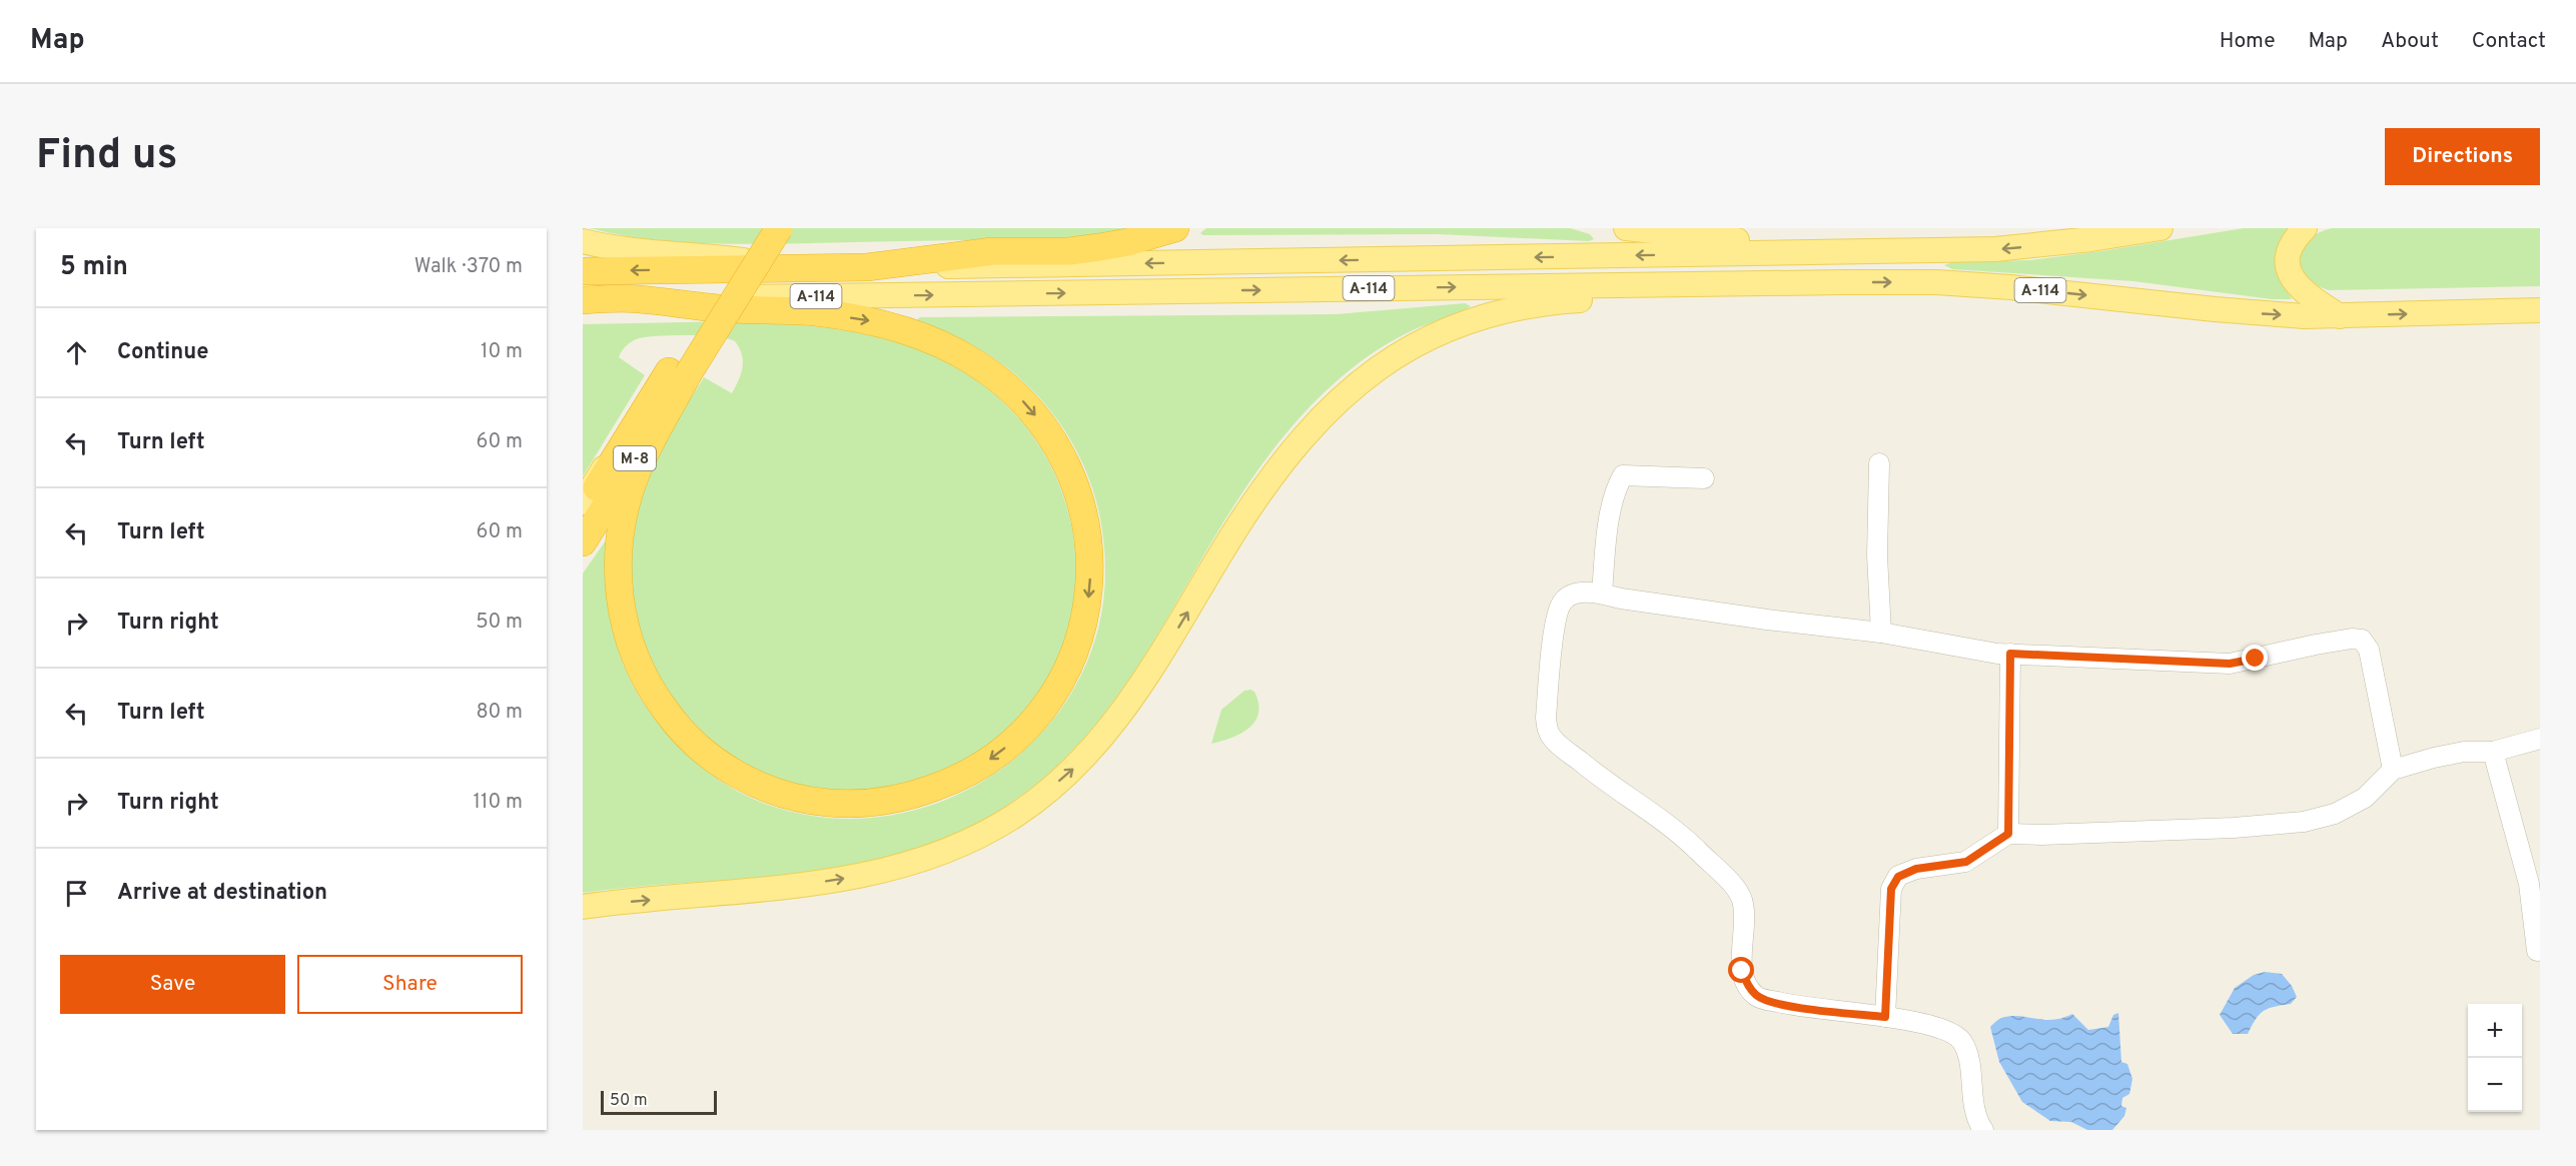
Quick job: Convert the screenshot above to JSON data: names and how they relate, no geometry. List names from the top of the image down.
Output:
{
  "streets": {
    "highway": ["А-114", "М-8"]
  },
  "scale_bar": "50 m",
  "page": {
    "header": "Map",
    "nav": [
      "Home",
      "Map",
      "About",
      "Contact"
    ],
    "buttons": [
      "Directions",
      ["Save", "Share"]
    ],
    "title": "Find us",
    "heading": ["5 min", "Walk · 370 m"],
    "list": [
      ["Continue", "10 m"],
      ["Turn left", "60 m"],
      ["Turn left", "60 m"],
      ["Turn right", "50 m"],
      ["Turn left", "80 m"],
      ["Turn right", "110 m"],
      "Arrive at destination"
    ],
    "map_buttons": ["+", "−"],
    "scale": "50 m"
  }
}
